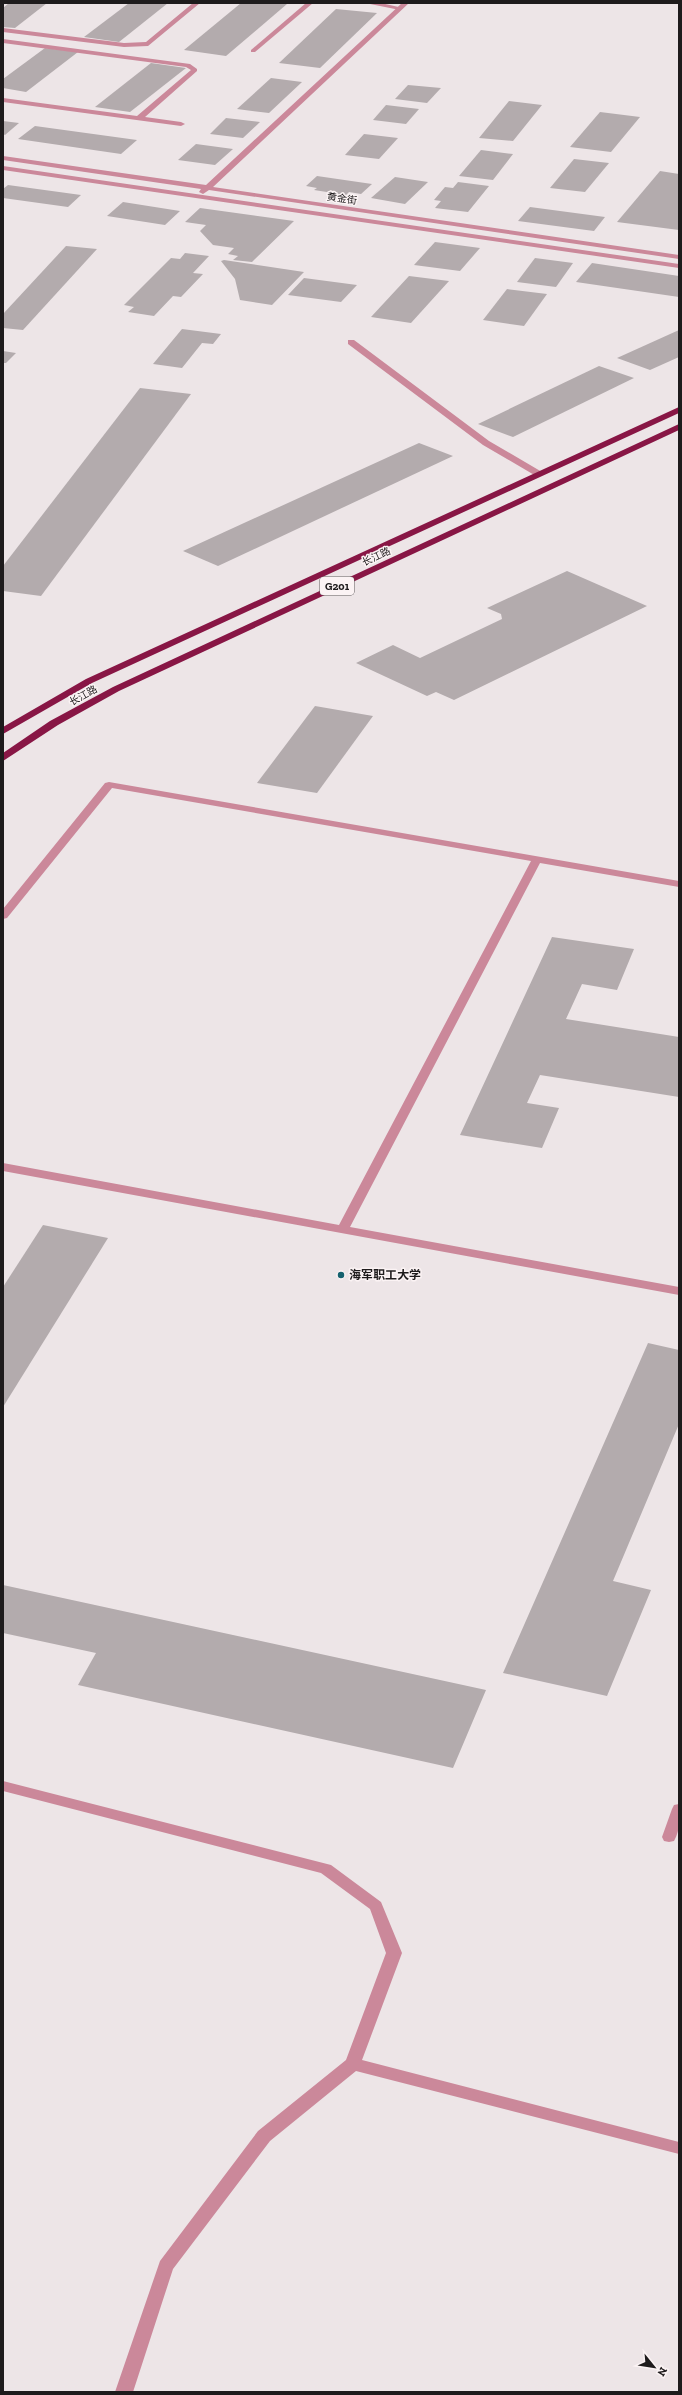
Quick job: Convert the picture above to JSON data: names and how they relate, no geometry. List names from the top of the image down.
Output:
{
  "streets": {
    "highway": ["长江路", "G201"],
    "street": ["黄金街"]
  },
  "places": ["海军职工大学"],
  "north": "bottom right"
}
